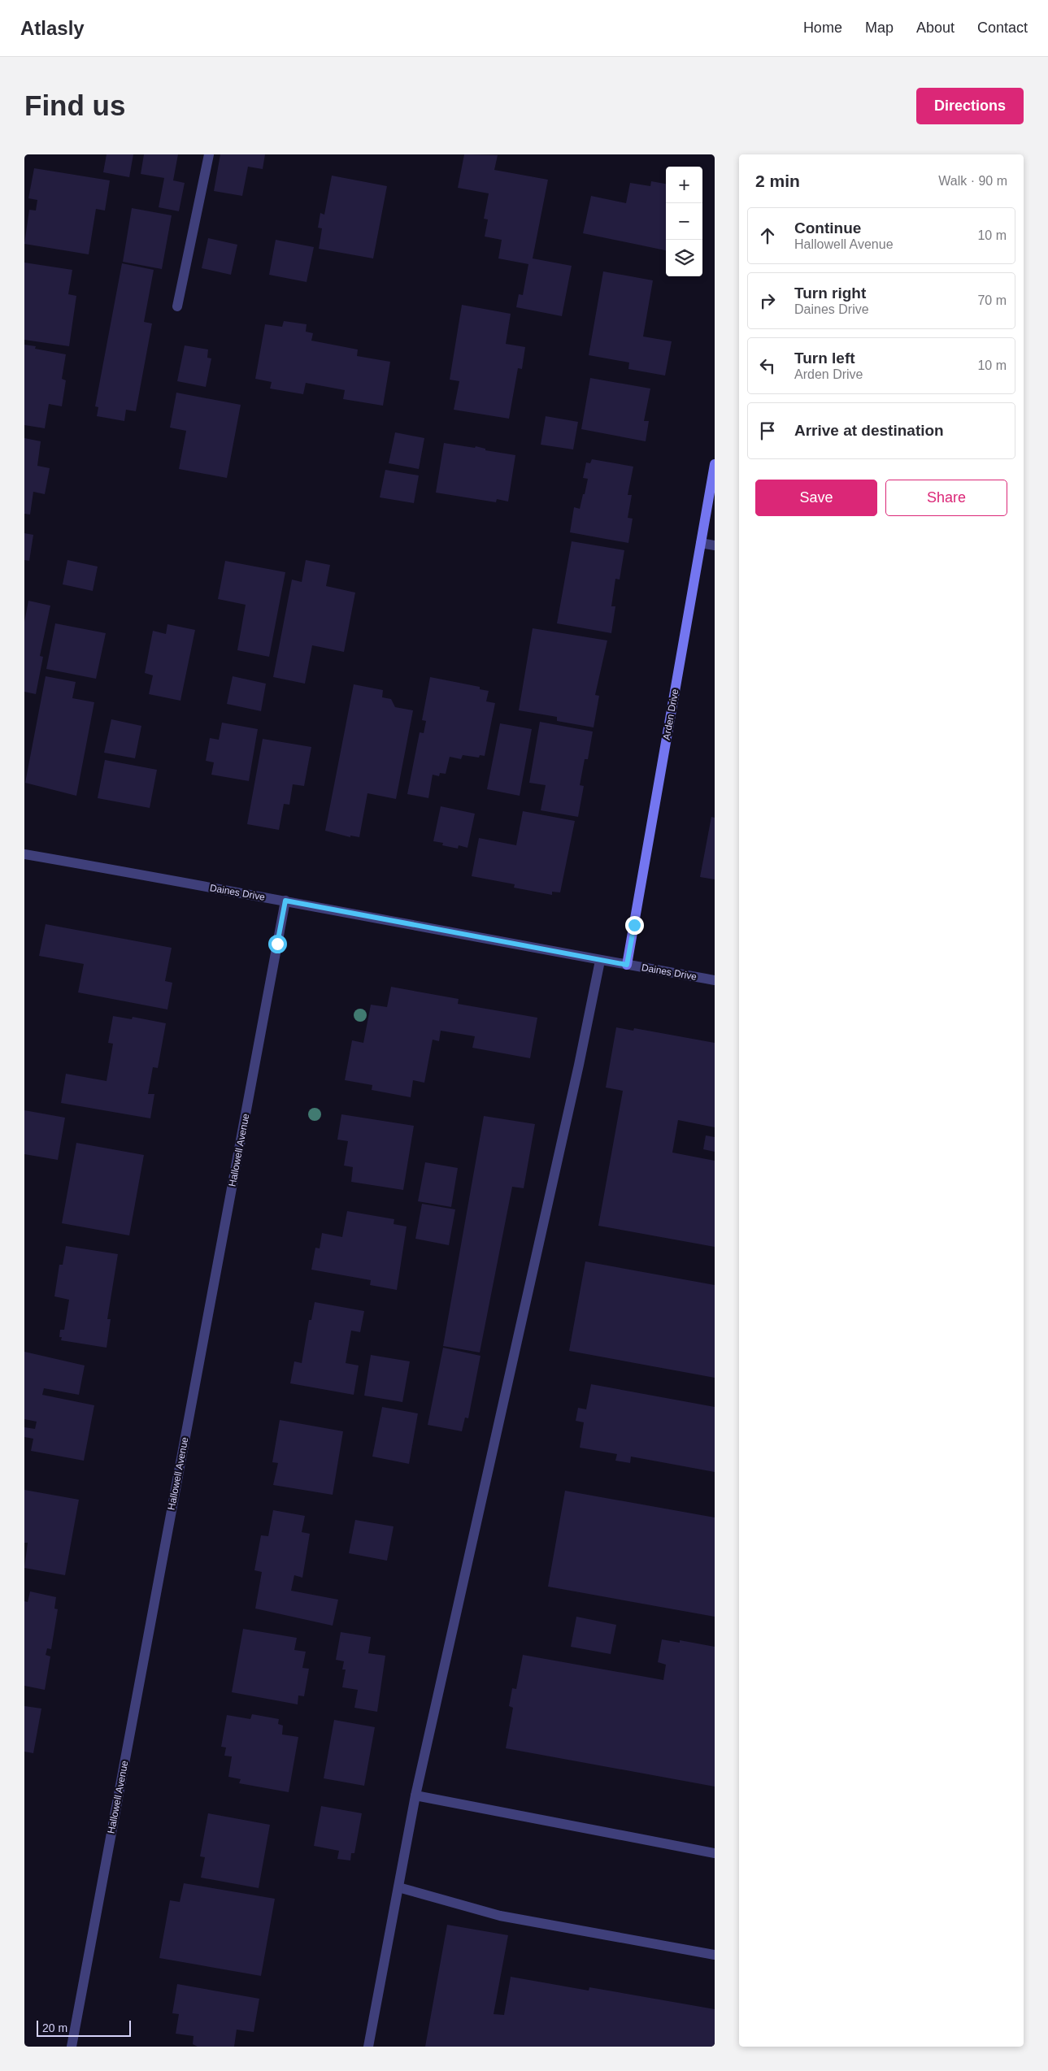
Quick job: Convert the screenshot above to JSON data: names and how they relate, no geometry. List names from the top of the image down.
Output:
{
  "streets": {
    "street": ["Arden Drive", "Daines Drive", "Hallowell Avenue"]
  },
  "crossings": [
    ["Arden Drive", "Daines Drive"],
    ["Daines Drive", "Hallowell Avenue"]
  ],
  "scale_bar": "20 m",
  "page": {
    "header": "Atlasly",
    "nav": [
      "Home",
      "Map",
      "About",
      "Contact"
    ],
    "buttons": [
      "Directions",
      ["Save", "Share"]
    ],
    "title": "Find us",
    "heading": ["2 min", "Walk · 90 m"],
    "map_buttons": ["+", "−"],
    "list": [
      ["Continue", "Hallowell Avenue", "10 m"],
      ["Turn right", "Daines Drive", "70 m"],
      ["Turn left", "Arden Drive", "10 m"],
      "Arrive at destination"
    ],
    "scale": "20 m"
  }
}
